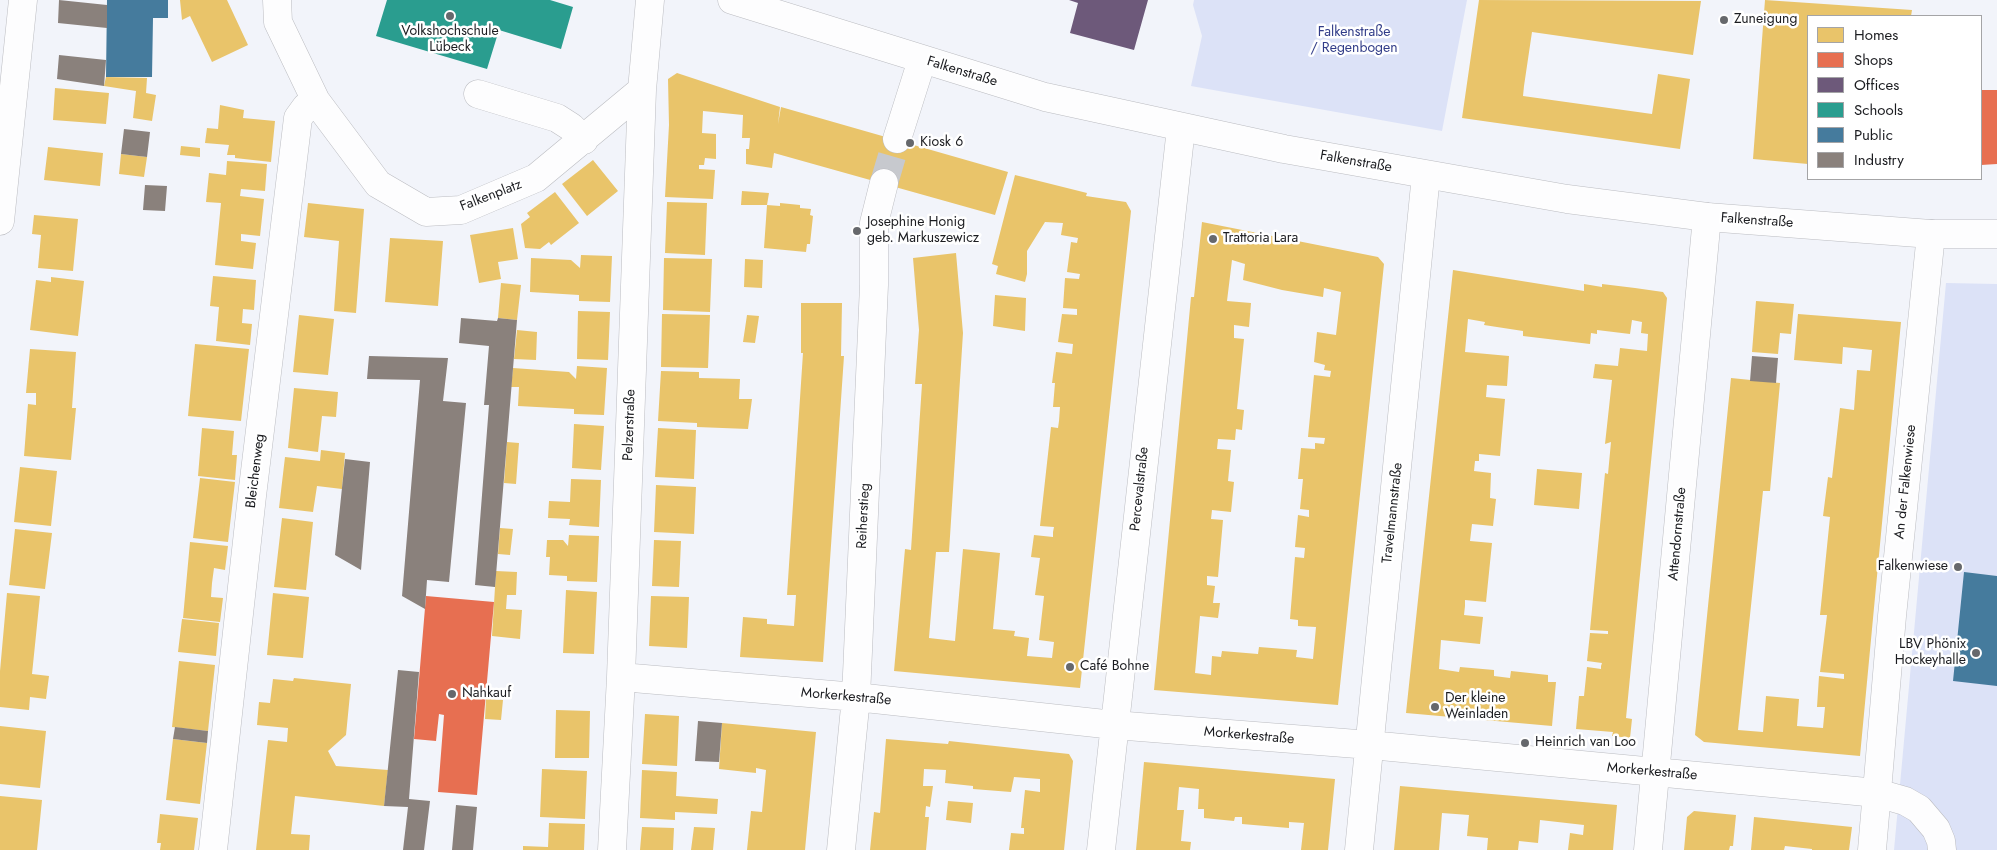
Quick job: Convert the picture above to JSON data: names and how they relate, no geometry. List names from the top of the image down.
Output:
{
  "streets": {
    "street": [
      "Falkenstraße",
      "Falkenplatz",
      "Pelzerstraße",
      "Bleichenweg",
      "An der Falkenwiese",
      "Percevalstraße",
      "Travelmannstraße",
      "Reiherstieg",
      "Attendornstraße",
      "Morkerkestraße"
    ]
  },
  "crossings": [
    ["Falkenstraße", "An der Falkenwiese"],
    ["Falkenstraße", "Percevalstraße"],
    ["Falkenstraße", "Travelmannstraße"],
    ["Falkenstraße", "Attendornstraße"],
    ["Falkenplatz", "Pelzerstraße"],
    ["Falkenplatz", "Bleichenweg"],
    ["Pelzerstraße", "Morkerkestraße"],
    ["An der Falkenwiese", "Morkerkestraße"],
    ["Percevalstraße", "Morkerkestraße"],
    ["Travelmannstraße", "Morkerkestraße"],
    ["Reiherstieg", "Morkerkestraße"],
    ["Attendornstraße", "Morkerkestraße"]
  ],
  "parks": ["Falkenstraße / Regenbogen"],
  "places": [
    "Volkshochschule Lübeck",
    "Zuneigung",
    "Kiosk 6",
    "Josephine Honig geb. Markuszewicz",
    "Trattoria Lara",
    "Falkenwiese",
    "LBV Phönix Hockeyhalle",
    "Café Bohne",
    "Nahkauf",
    "Der kleine Weinladen",
    "Heinrich van Loo"
  ],
  "legend": [
    "Homes",
    "Shops",
    "Offices",
    "Schools",
    "Public",
    "Industry"
  ]
}
